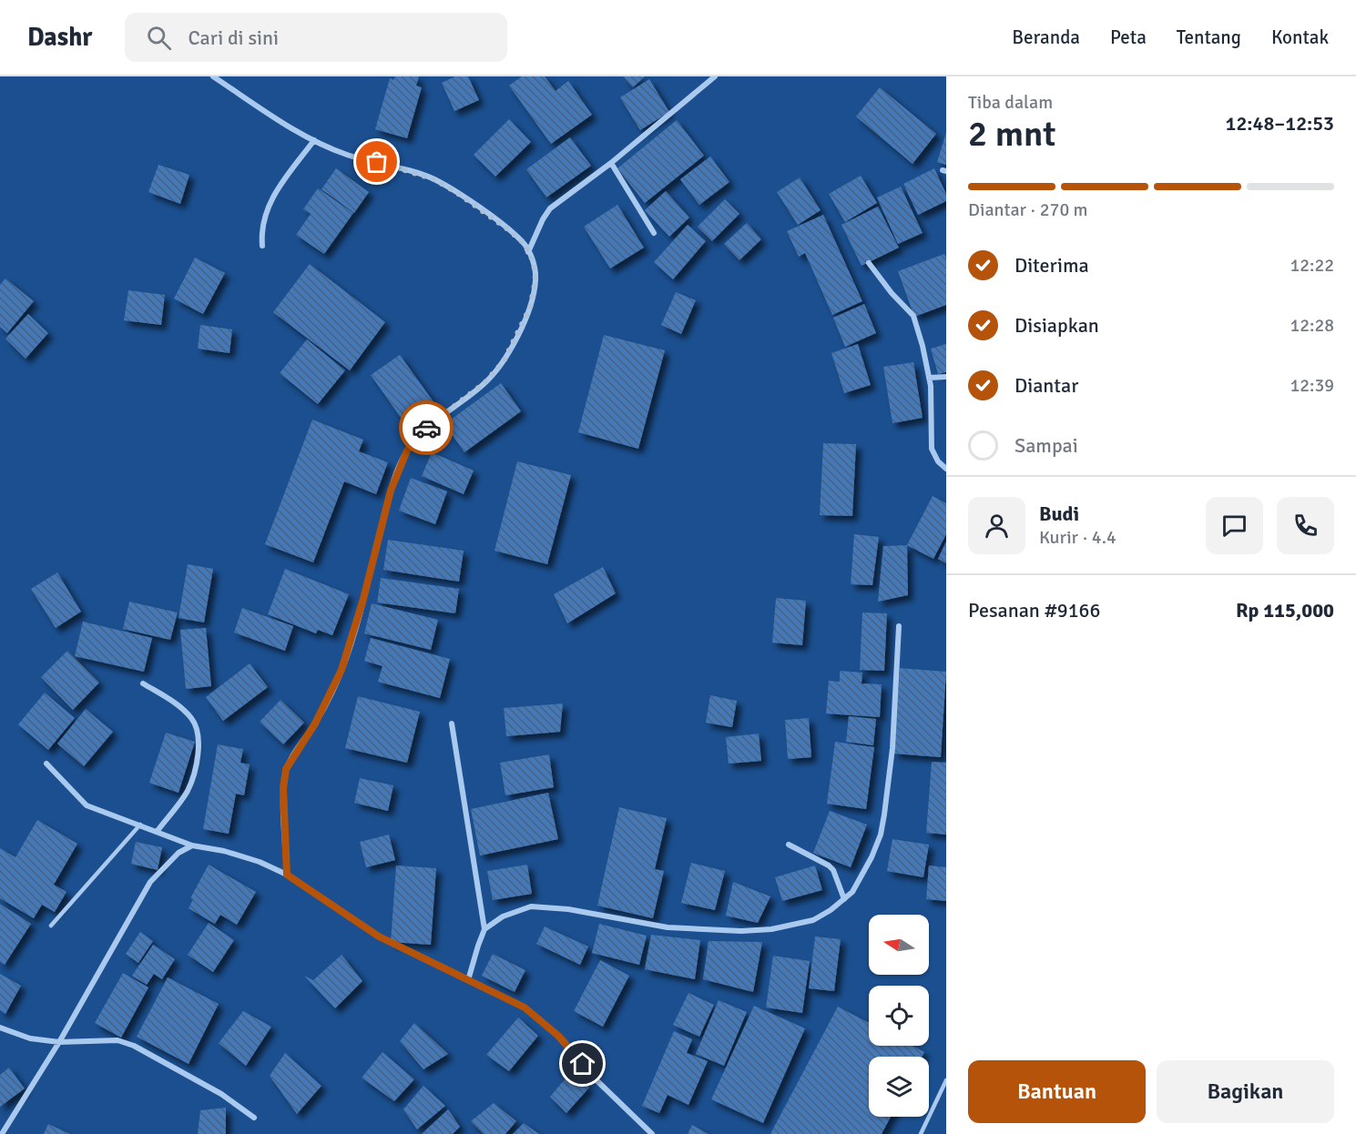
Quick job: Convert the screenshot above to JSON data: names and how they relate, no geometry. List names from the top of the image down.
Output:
{
  "north": "left",
  "page": {
    "header": "Dashr",
    "search": "Cari di sini",
    "nav": [
      "Beranda",
      "Peta",
      "Tentang",
      "Kontak"
    ],
    "heading": ["2 mnt", "Tiba dalam", "12:48–12:53"],
    "panel": [
      "Budi",
      "Kurir · 4.4",
      "Pesanan #9166",
      "Rp 115,000"
    ],
    "bar": "Diantar · 270 m",
    "list": [
      ["Diterima", "12:22"],
      ["Disiapkan", "12:28"],
      ["Diantar", "12:39"],
      "Sampai"
    ],
    "buttons": ["Bantuan", "Bagikan"]
  }
}
